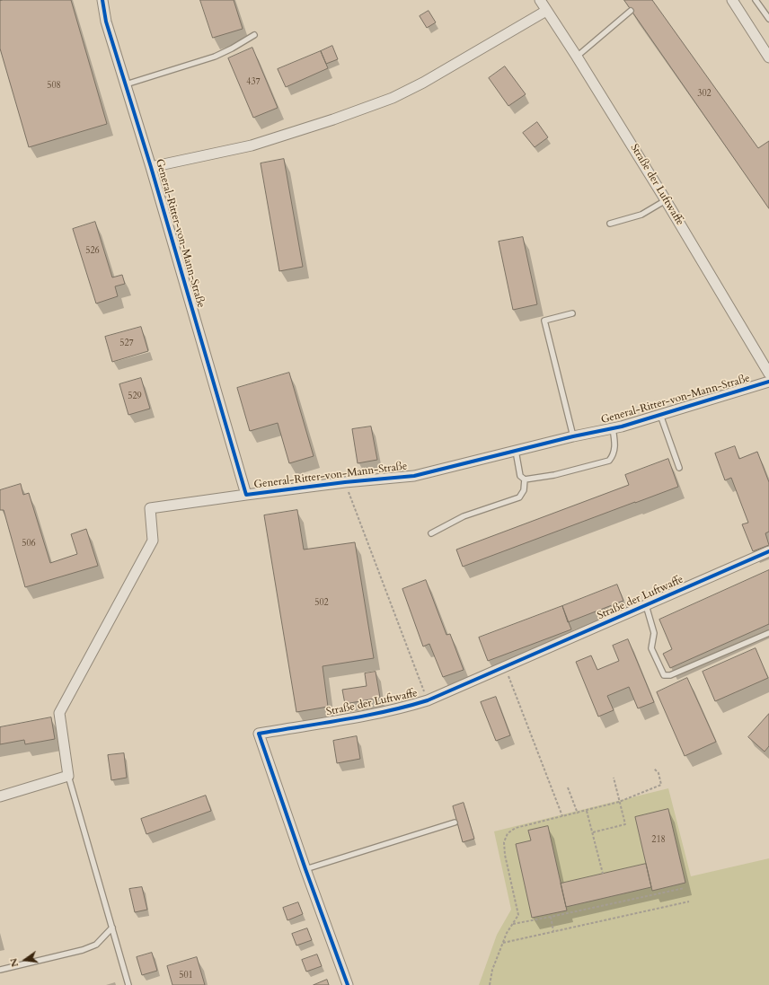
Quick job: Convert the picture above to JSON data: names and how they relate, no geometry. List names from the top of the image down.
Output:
{
  "streets": {
    "street": ["Straße der Luftwaffe", "General-Ritter-von-Mann-Straße"]
  },
  "house_numbers": [
    "437",
    "508",
    "302",
    "526",
    "527",
    "529",
    "506",
    "502",
    "218",
    "501"
  ],
  "north": "left"
}
